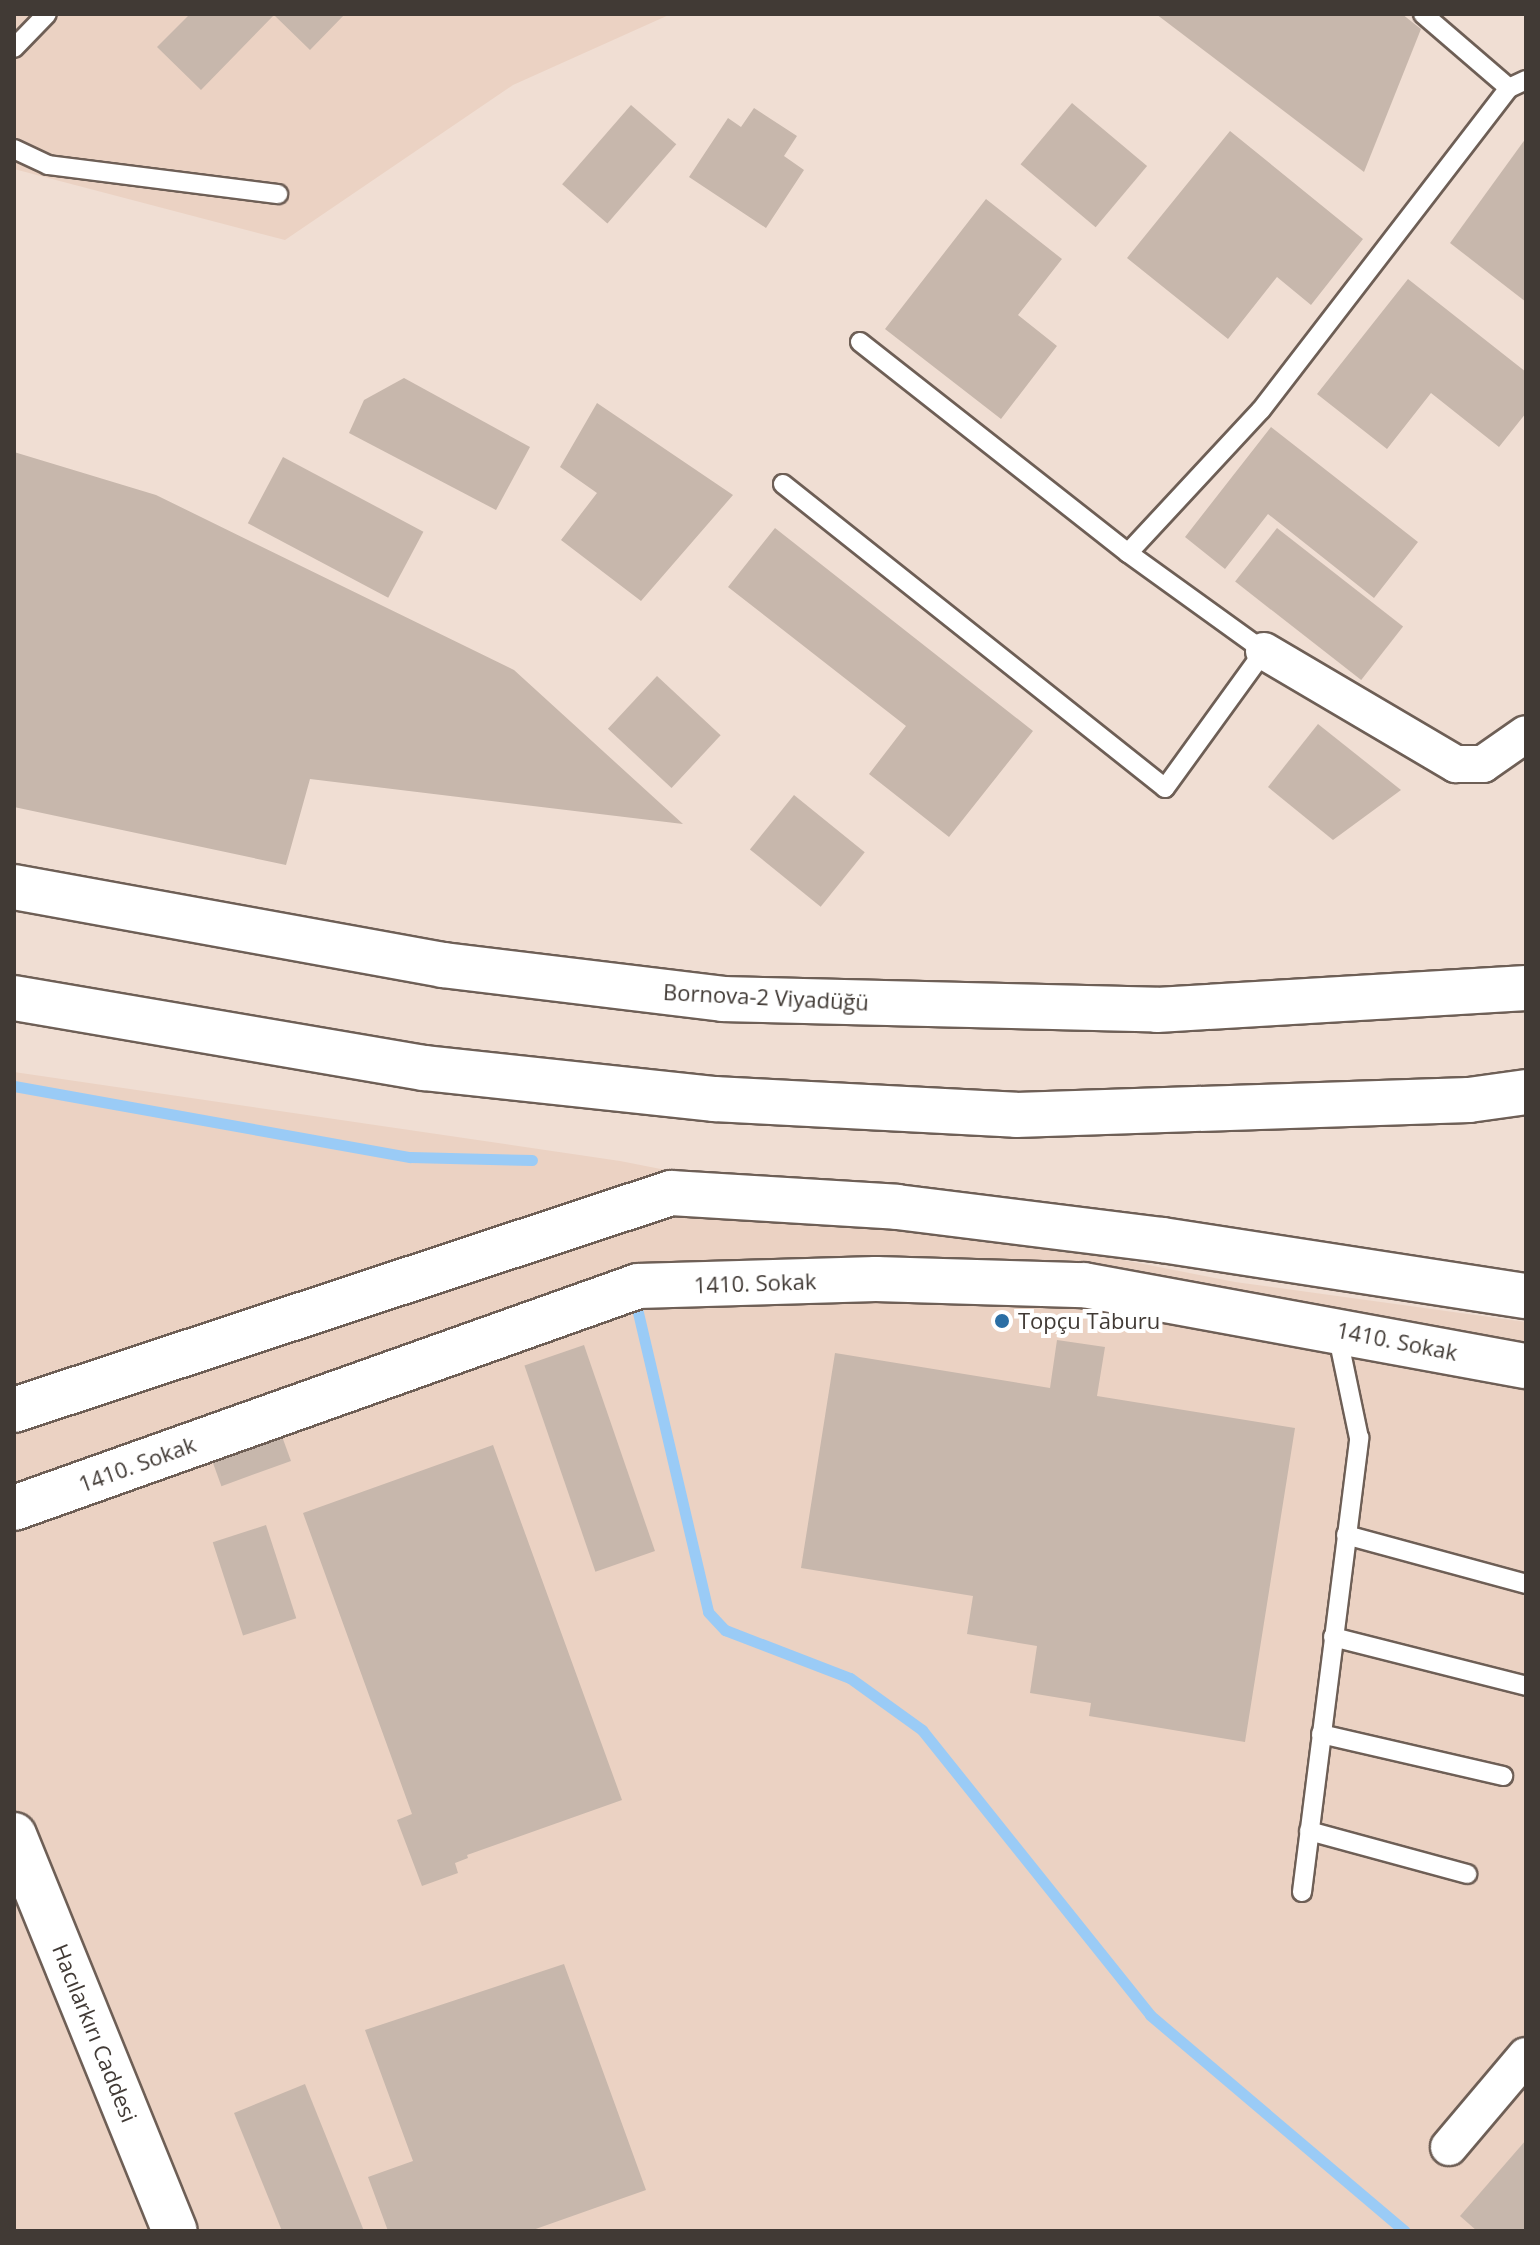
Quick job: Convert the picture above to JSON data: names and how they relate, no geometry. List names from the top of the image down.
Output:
{
  "streets": {
    "main road": ["Bornova-2 Viyadüğü", "1410. Sokak", "Hacılarkırı Caddesi"]
  },
  "places": ["Topçu Taburu"]
}
